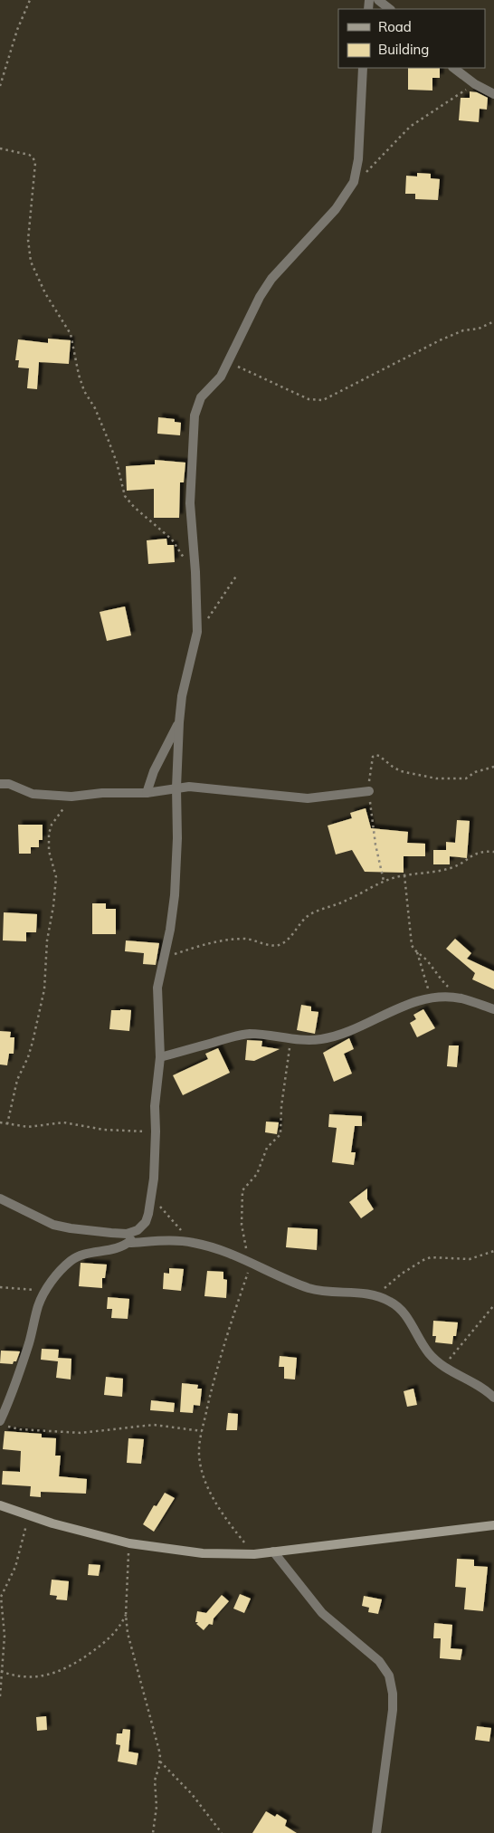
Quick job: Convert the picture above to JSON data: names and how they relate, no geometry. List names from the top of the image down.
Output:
{
  "legend": ["Road", "Building"]
}
